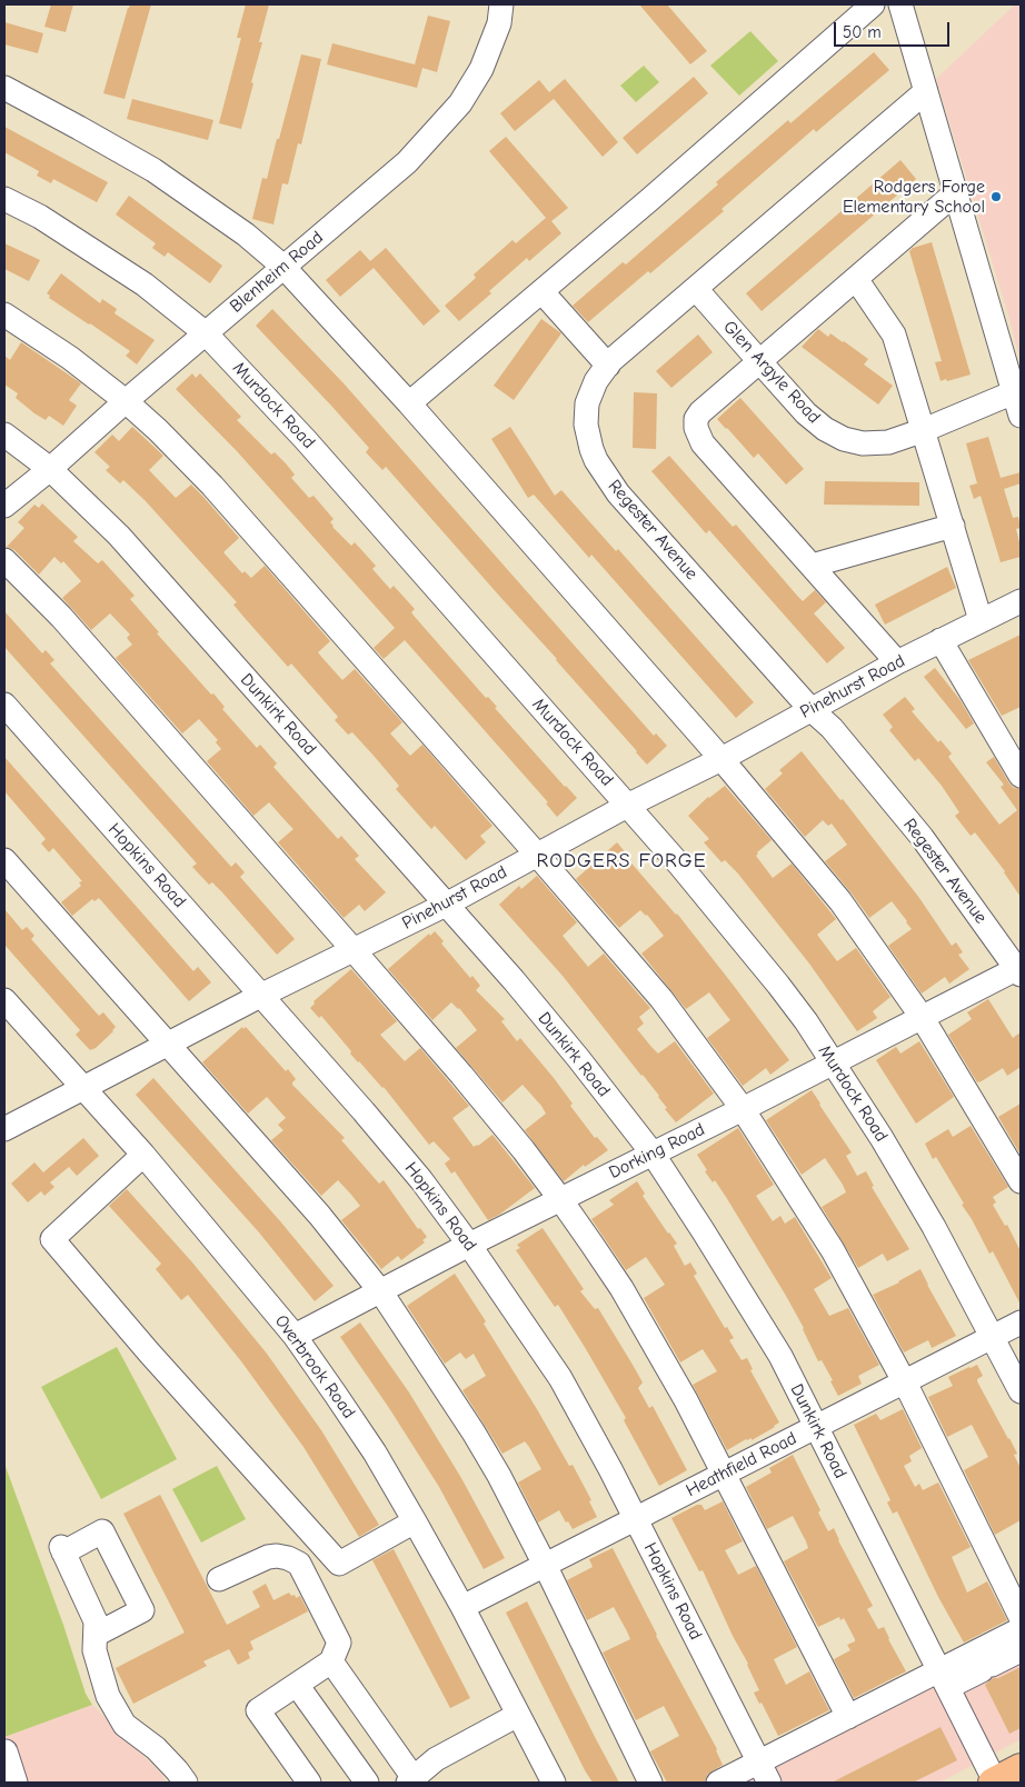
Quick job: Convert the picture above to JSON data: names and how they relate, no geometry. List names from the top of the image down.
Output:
{
  "streets": {
    "street": [
      "Blenheim Road",
      "Glen Argyle Road",
      "Murdock Road",
      "Regester Avenue",
      "Pinehurst Road",
      "Dunkirk Road",
      "Hopkins Road",
      "Dorking Road",
      "Overbrook Road",
      "Heathfield Road"
    ]
  },
  "crossings": [
    ["Blenheim Road", "Murdock Road"],
    ["Blenheim Road", "Dunkirk Road"],
    ["Glen Argyle Road", "Regester Avenue"],
    ["Murdock Road", "Pinehurst Road"],
    ["Murdock Road", "Dorking Road"],
    ["Murdock Road", "Heathfield Road"],
    ["Regester Avenue", "Pinehurst Road"],
    ["Regester Avenue", "Dorking Road"],
    ["Pinehurst Road", "Dunkirk Road"],
    ["Pinehurst Road", "Hopkins Road"],
    ["Pinehurst Road", "Overbrook Road"],
    ["Dunkirk Road", "Dorking Road"],
    ["Dunkirk Road", "Heathfield Road"],
    ["Hopkins Road", "Dorking Road"],
    ["Hopkins Road", "Heathfield Road"],
    ["Dorking Road", "Overbrook Road"],
    ["Overbrook Road", "Heathfield Road"]
  ],
  "districts": ["RODGERS FORGE"],
  "places": ["Rodgers Forge Elementary School"],
  "scale_bar": "50 m"
}
